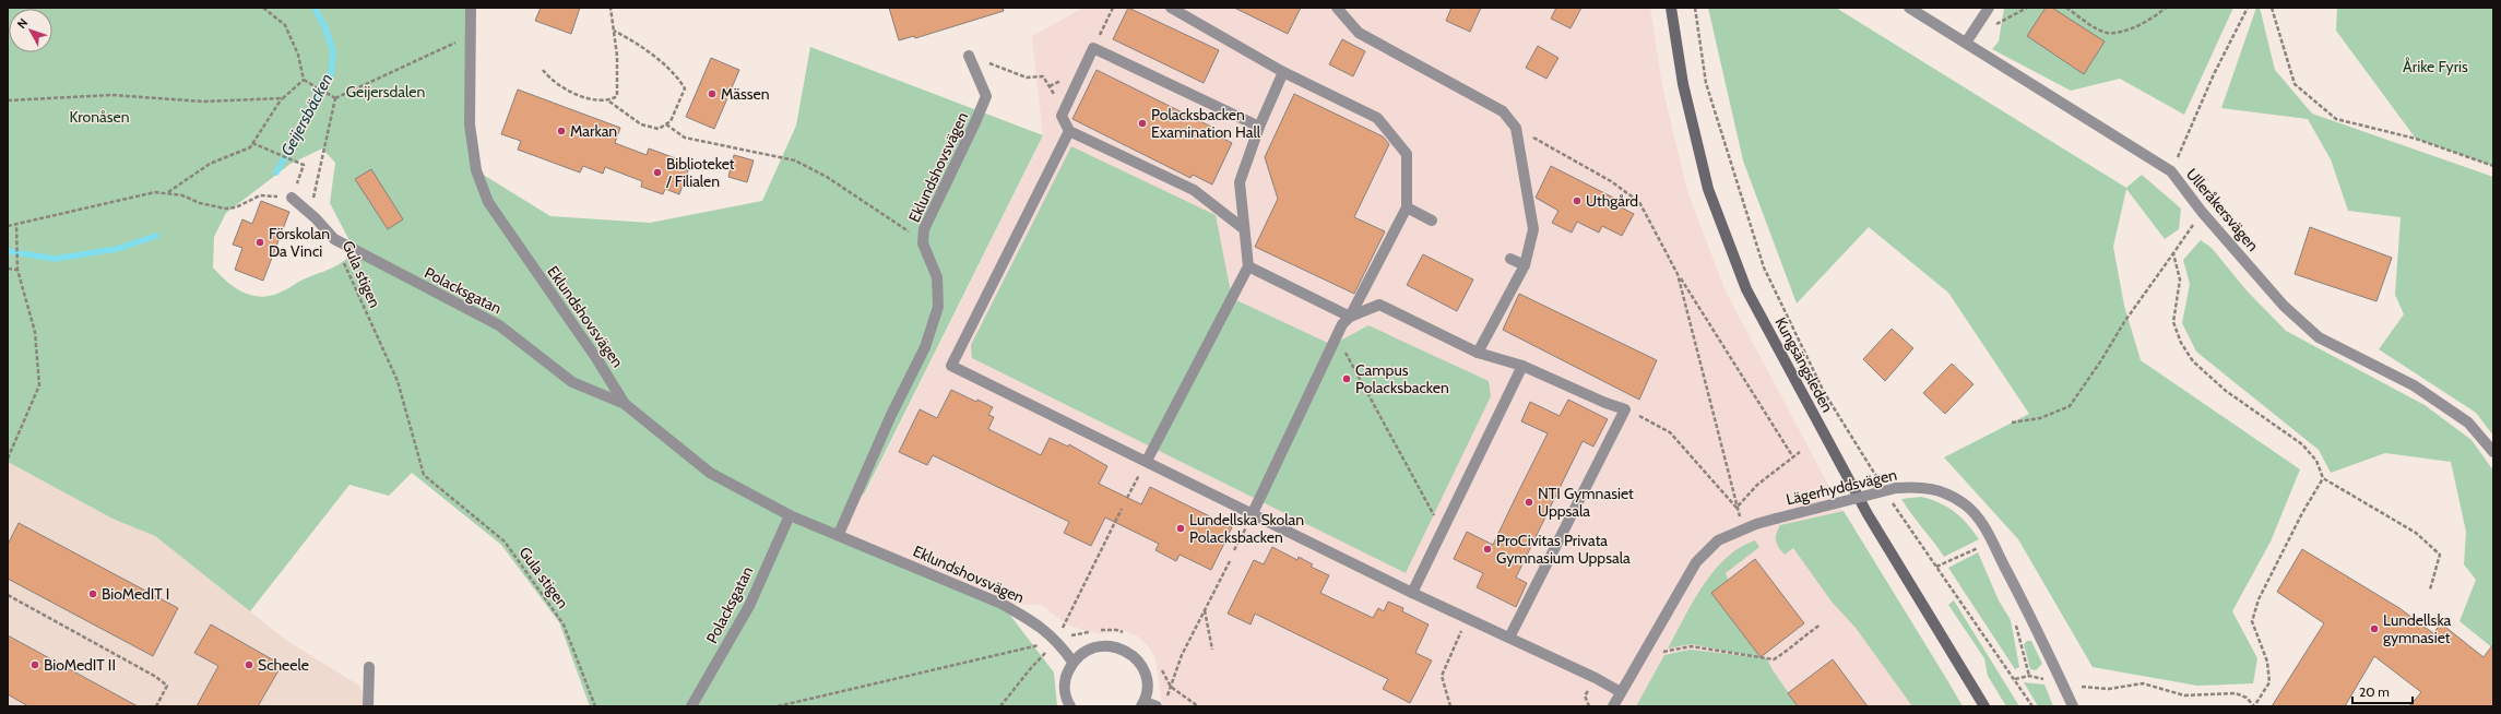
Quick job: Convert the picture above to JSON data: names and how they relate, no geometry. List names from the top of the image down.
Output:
{
  "streets": {
    "main road": ["Kungsängsleden"],
    "street": [
      "Eklundshovsvägen",
      "Ulleråkersvägen",
      "Polacksgatan",
      "Lägerhyddsvägen"
    ],
    "path": ["Gula stigen"]
  },
  "crossings": [
    ["Eklundshovsvägen", "Polacksgatan"],
    ["Gula stigen", "Polacksgatan"]
  ],
  "water": ["Geijersbäcken"],
  "parks": ["Årike Fyris", "Geijersdalen", "Kronåsen"],
  "places": [
    "Mässen",
    "Polacksbacken Examination Hall",
    "Markan",
    "Biblioteket / Filialen",
    "Uthgård",
    "Förskolan Da Vinci",
    "Campus Polacksbacken",
    "NTI Gymnasiet Uppsala",
    "Lundellska Skolan Polacksbacken",
    "ProCivitas Privata Gymnasium Uppsala",
    "BioMedIT I",
    "Lundellska gymnasiet",
    "BioMedIT II",
    "Scheele"
  ],
  "scale_bar": "20 m",
  "north": "top left"
}
